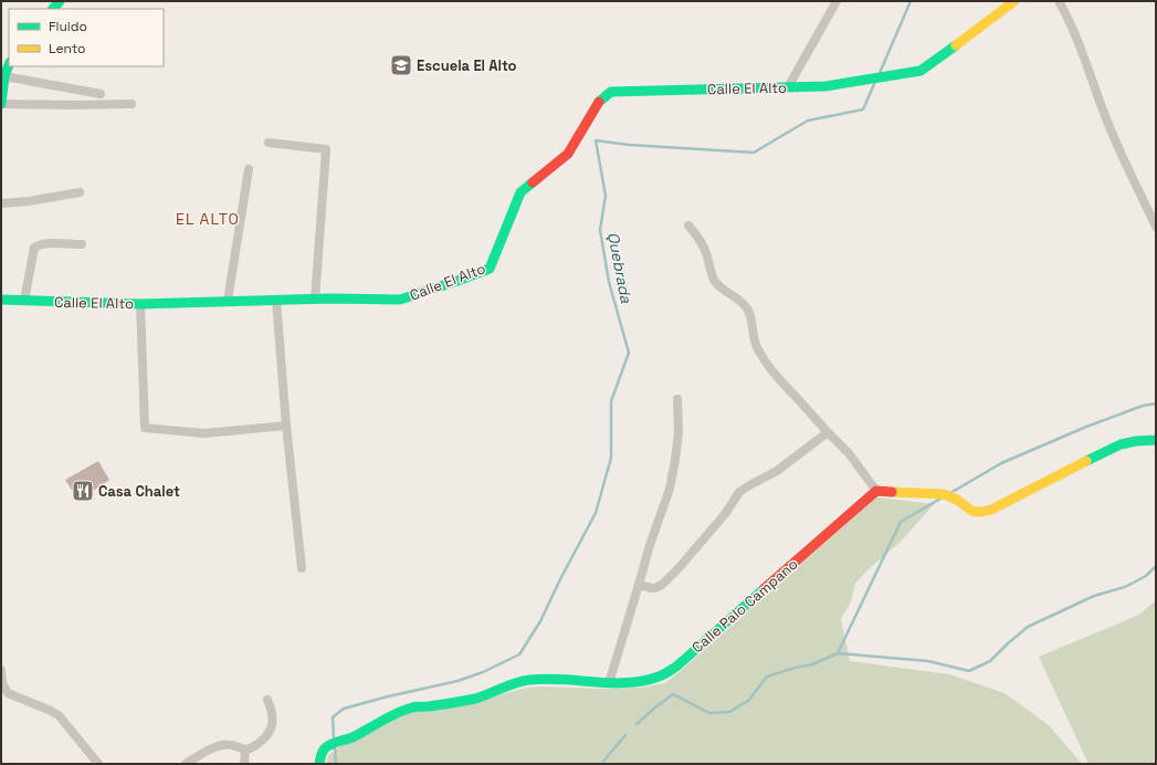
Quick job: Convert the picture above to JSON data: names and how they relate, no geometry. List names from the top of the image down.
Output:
{
  "streets": {
    "street": ["Calle El Alto", "Calle Palo Campano"]
  },
  "districts": ["EL ALTO"],
  "water": ["Quebrada"],
  "places": {
    "school or university": ["Escuela El Alto"],
    "restaurant": ["Casa Chalet"]
  },
  "legend": ["Fluido", "Lento"]
}
